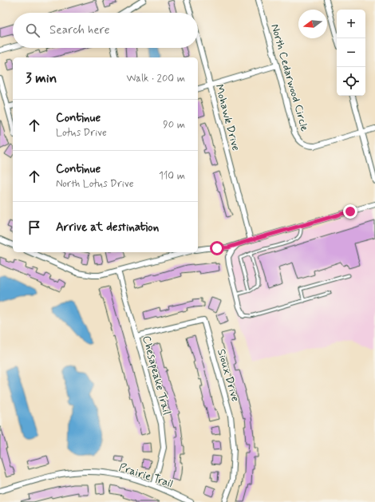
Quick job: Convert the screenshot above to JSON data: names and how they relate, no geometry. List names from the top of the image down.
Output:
{
  "streets": {
    "street": [
      "North Cedarwood Circle",
      "Mohawk Drive",
      "Chesapeake Trail",
      "Sioux Drive",
      "Prairie Trail"
    ]
  },
  "crossings": [
    ["Chesapeake Trail", "Sioux Drive"],
    ["Chesapeake Trail", "Prairie Trail"]
  ],
  "north": "left",
  "page": {
    "map_buttons": ["+", "−"],
    "search": "Search here",
    "heading": ["3 min", "Walk · 200 m"],
    "list": [
      ["Continue", "Lotus Drive", "90 m"],
      ["Continue", "North Lotus Drive", "110 m"],
      "Arrive at destination"
    ]
  }
}
